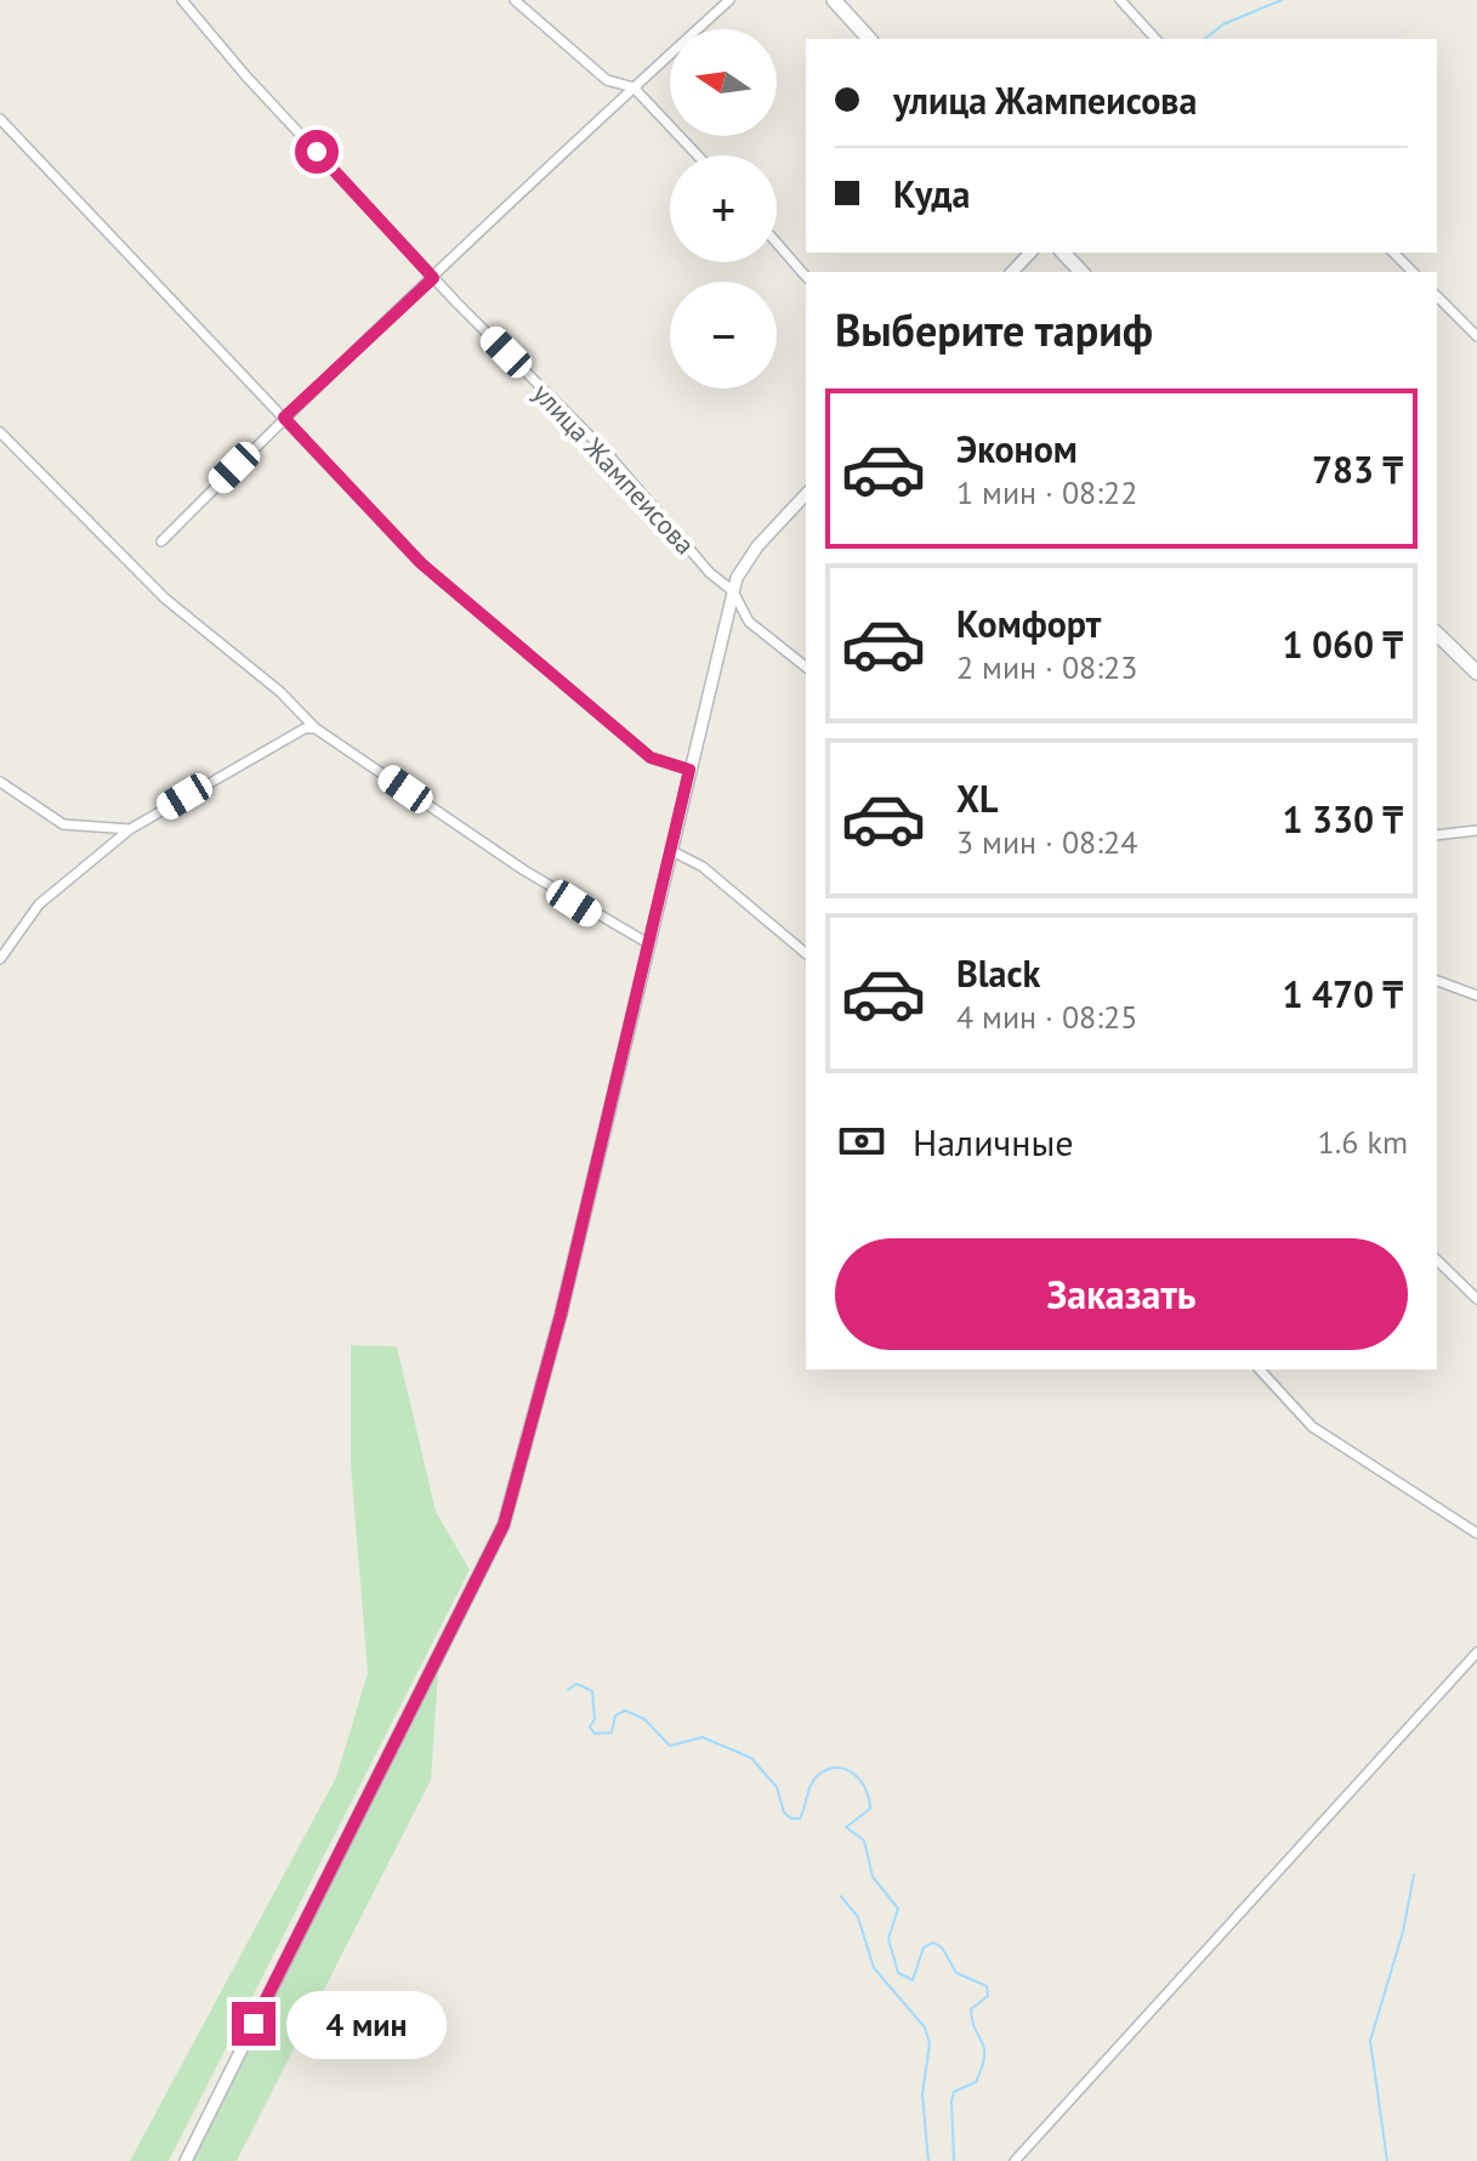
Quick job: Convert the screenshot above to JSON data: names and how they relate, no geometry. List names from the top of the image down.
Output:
{
  "streets": {
    "street": ["улица Жампеисова"]
  },
  "north": "left",
  "page": {
    "map_buttons": ["+", "−"],
    "banner": ["улица Жампеисова", "Куда"],
    "heading": "Выберите тариф",
    "list": [
      {
        "name": "Эконом",
        "note": "1 мин · 08:22",
        "value": "783 ₸"
      },
      {
        "name": "Комфорт",
        "note": "2 мин · 08:23",
        "value": "1 060 ₸"
      },
      {
        "name": "XL",
        "note": "3 мин · 08:24",
        "value": "1 330 ₸"
      },
      {
        "name": "Black",
        "note": "4 мин · 08:25",
        "value": "1 470 ₸"
      }
    ],
    "pay": ["Наличные", "1.6 km"],
    "buttons": "Заказать",
    "bubble": "4 мин"
  }
}
